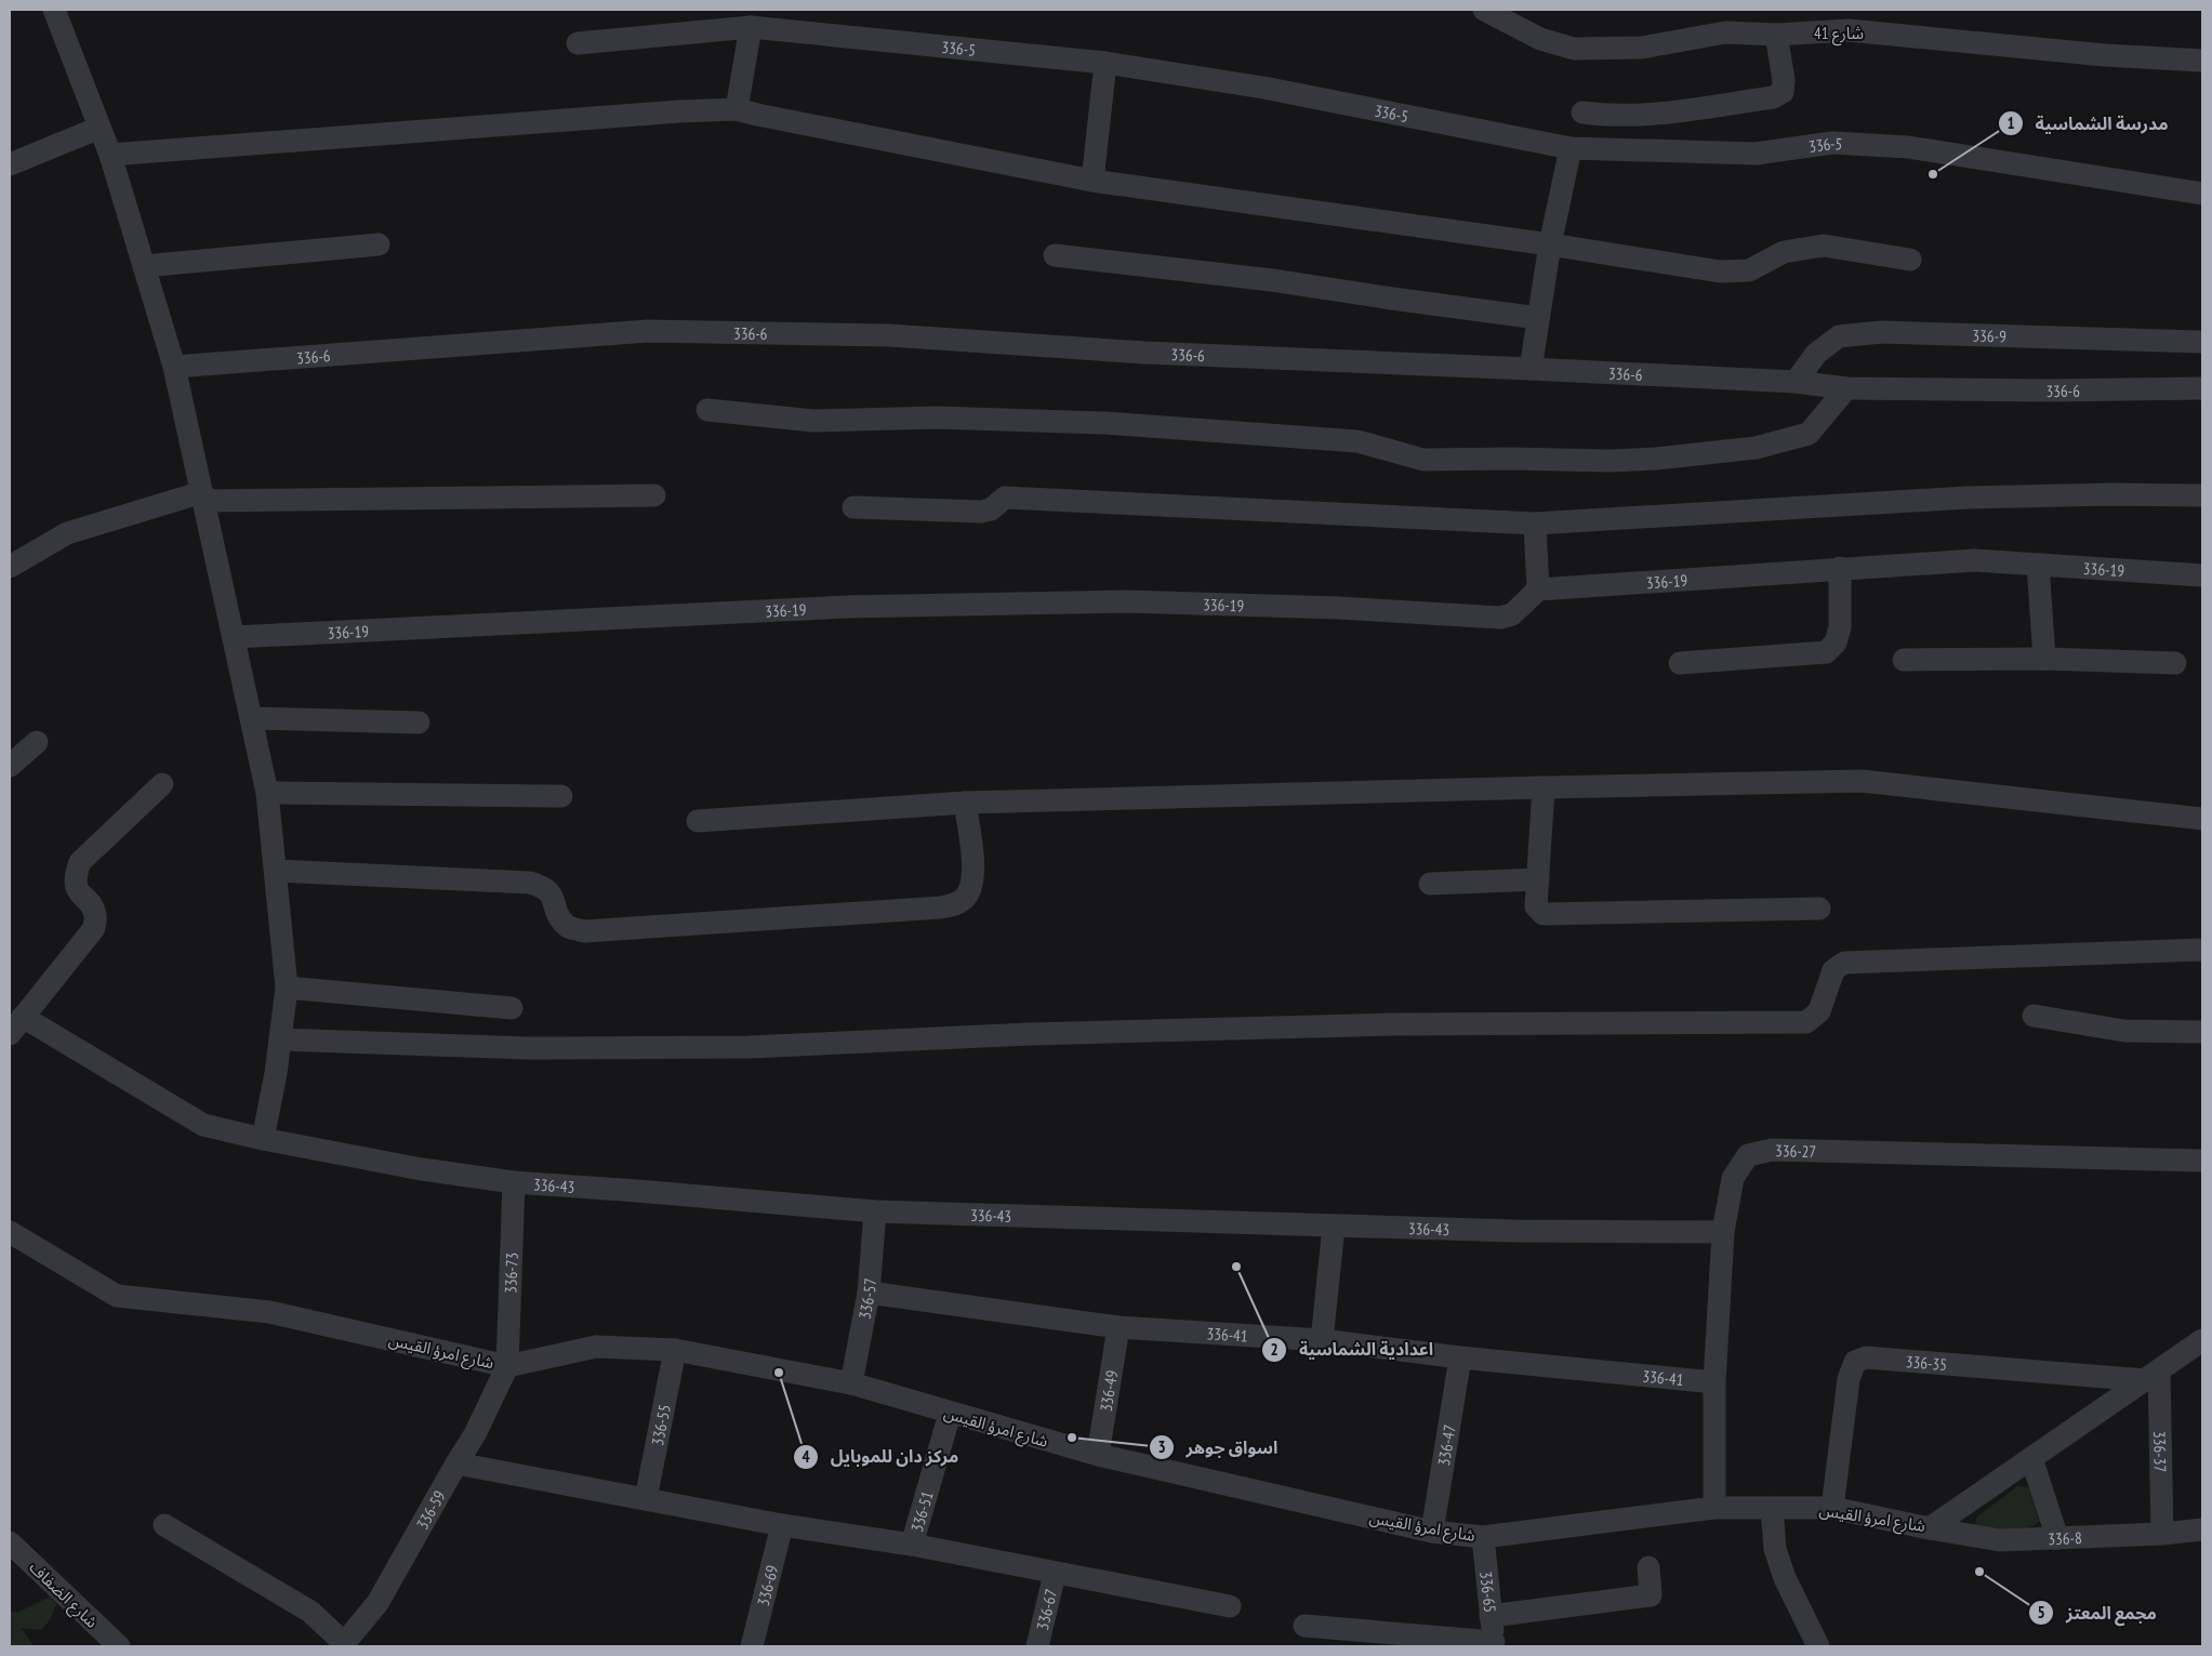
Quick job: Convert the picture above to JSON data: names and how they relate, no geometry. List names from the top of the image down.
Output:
{
  "streets": {
    "street": [
      "شارع 41",
      "336-5",
      "336-6",
      "336-9",
      "336-19",
      "336-27",
      "336-43",
      "336-73",
      "336-57",
      "336-41",
      "شارع امرؤ القيس",
      "336-35",
      "336-49",
      "336-55",
      "336-47",
      "336-37",
      "336-59",
      "336-51",
      "336-8",
      "336-69",
      "336-65",
      "شارع الضفاف",
      "336-67"
    ]
  },
  "crossings": [
    ["336-6", "336-9"],
    ["336-27", "336-43"],
    ["336-27", "336-41"],
    ["336-27", "شارع امرؤ القيس"],
    ["336-43", "336-73"],
    ["336-43", "336-57"],
    ["336-73", "شارع امرؤ القيس"],
    ["336-73", "336-59"],
    ["336-57", "336-41"],
    ["336-57", "شارع امرؤ القيس"],
    ["336-41", "336-49"],
    ["336-41", "336-47"],
    ["شارع امرؤ القيس", "336-35"],
    ["شارع امرؤ القيس", "336-49"],
    ["شارع امرؤ القيس", "336-55"],
    ["شارع امرؤ القيس", "336-47"],
    ["شارع امرؤ القيس", "336-37"],
    ["شارع امرؤ القيس", "336-59"],
    ["شارع امرؤ القيس", "336-51"],
    ["شارع امرؤ القيس", "336-8"],
    ["شارع امرؤ القيس", "336-65"],
    ["336-35", "336-37"],
    ["336-37", "336-8"]
  ],
  "places": [
    "مدرسة الشماسية",
    "اعدادية الشماسية",
    "مركز دان للموبايل",
    "اسواق جوهر",
    "مجمع المعتز"
  ]
}
